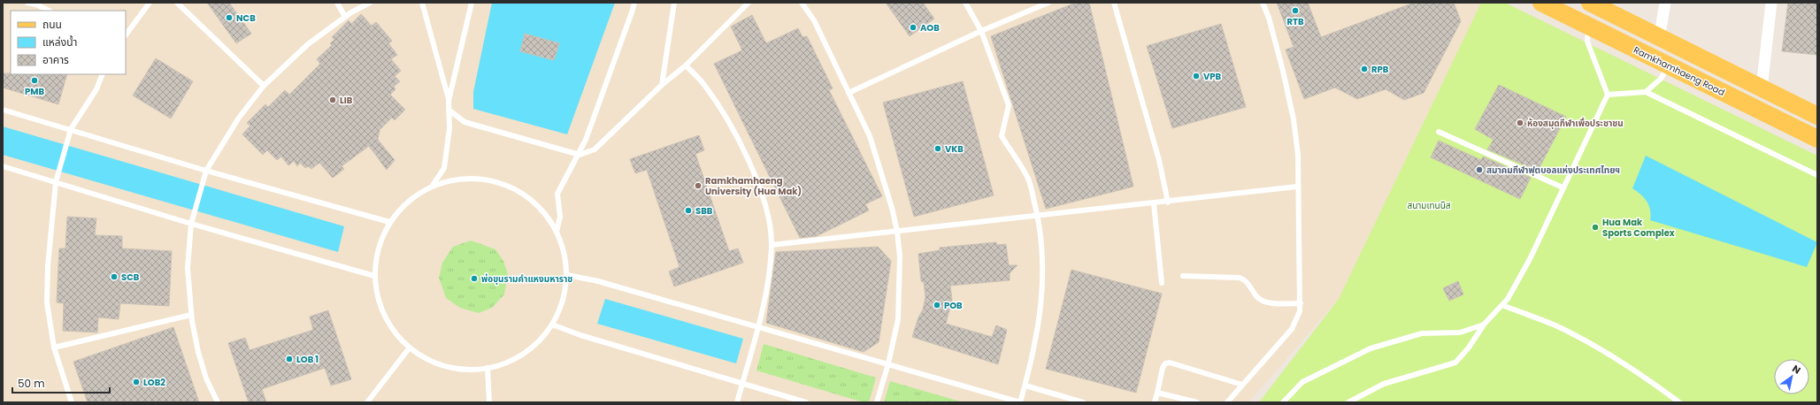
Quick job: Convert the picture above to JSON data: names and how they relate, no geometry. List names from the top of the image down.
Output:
{
  "streets": {
    "main road": ["Ramkhamhaeng Road"]
  },
  "parks": ["สนามเทนนิส"],
  "places": [
    "RTB",
    "NCB",
    "AOB",
    "RPB",
    "VPB",
    "PMB",
    "LIB",
    "ห้องสมุดกีฬาเพื่อประชาชน",
    "VKB",
    "สมาคมกีฬาฟุตบอลแห่งประเทศไทยฯ",
    "Ramkhamhaeng University (Hua Mak)",
    "SBB",
    "Hua Mak Sports Complex",
    "SCB",
    "พ่อขุนรามคำแหงมหาราช",
    "POB",
    "LOB 1",
    "LOB2"
  ],
  "legend": ["ถนน", "แหล่งน้ำ", "อาคาร"],
  "scale_bar": "50 m",
  "north": "top right"
}
